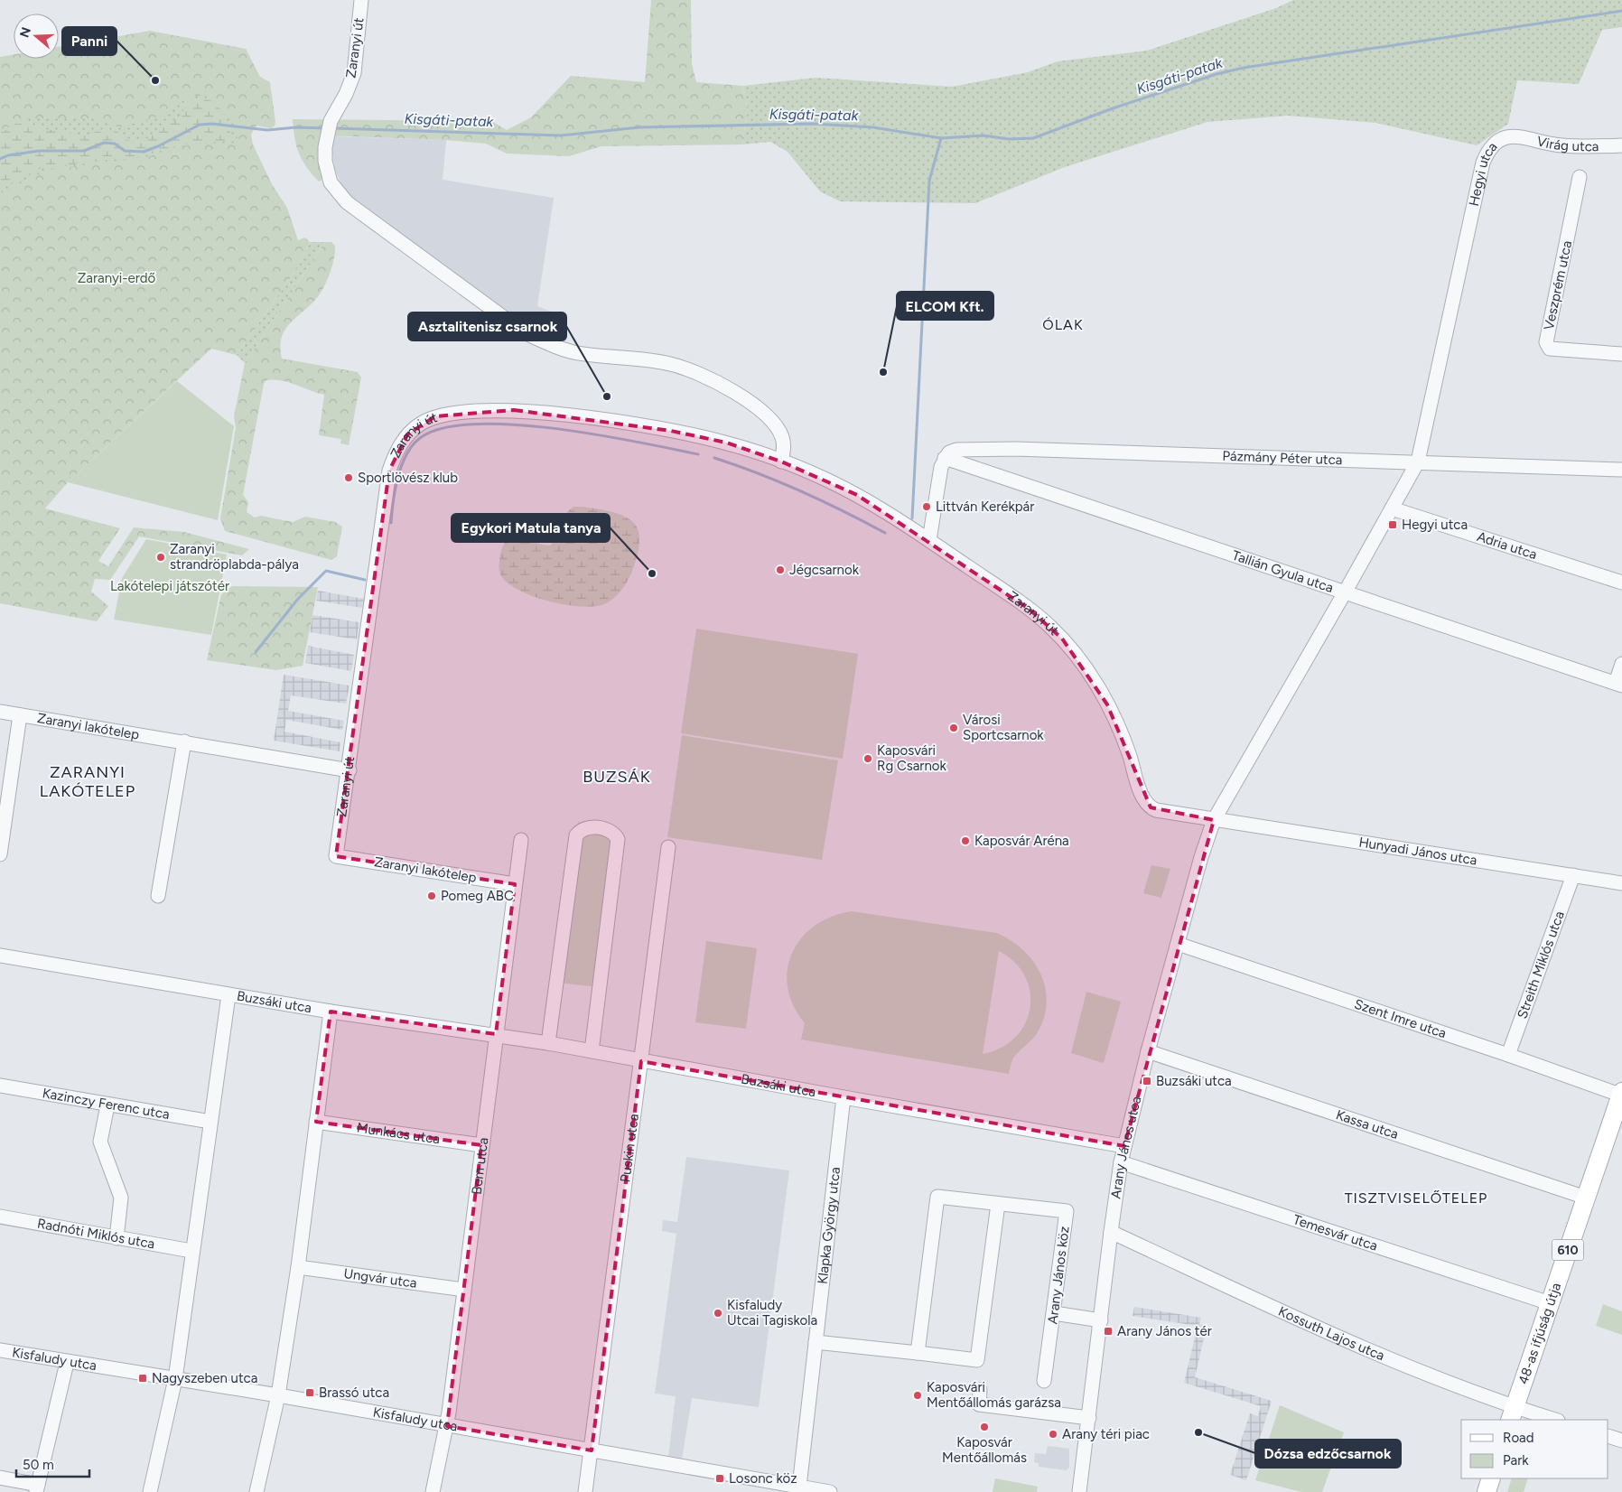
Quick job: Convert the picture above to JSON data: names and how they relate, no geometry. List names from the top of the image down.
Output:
{
  "streets": {
    "main road": ["610", "48-as ifjúság útja"],
    "street": [
      "Zaranyi út",
      "Virág utca",
      "Hegyi utca",
      "Veszprém utca",
      "Pázmány Péter utca",
      "Adria utca",
      "Tallián Gyula utca",
      "Zaranyi lakótelep",
      "Hunyadi János utca",
      "Streith Miklós utca",
      "Buzsáki utca",
      "Szent Imre utca",
      "Kazinczy Ferenc utca",
      "Kassa utca",
      "Munkács utca",
      "Arany János utca",
      "Puskin utca",
      "Bem utca",
      "Klapka György utca",
      "Temesvár utca",
      "Radnóti Miklós utca",
      "Arany János köz",
      "Ungvár utca",
      "Kossuth Lajos utca",
      "Kisfaludy utca"
    ]
  },
  "crossings": [
    ["Zaranyi út", "Hegyi utca"],
    ["Zaranyi út", "Zaranyi lakótelep"],
    ["Zaranyi út", "Hunyadi János utca"],
    ["Zaranyi út", "Arany János utca"],
    ["Virág utca", "Hegyi utca"],
    ["Hegyi utca", "Pázmány Péter utca"],
    ["Hegyi utca", "Adria utca"],
    ["Hegyi utca", "Tallián Gyula utca"],
    ["Hegyi utca", "Hunyadi János utca"],
    ["Hegyi utca", "Arany János utca"],
    ["Pázmány Péter utca", "Tallián Gyula utca"],
    ["Zaranyi lakótelep", "Bem utca"],
    ["Hunyadi János utca", "Streith Miklós utca"],
    ["Hunyadi János utca", "Arany János utca"],
    ["Streith Miklós utca", "Szent Imre utca"],
    ["Buzsáki utca", "Arany János utca"],
    ["Buzsáki utca", "Puskin utca"],
    ["Buzsáki utca", "Bem utca"],
    ["Buzsáki utca", "Klapka György utca"],
    ["Szent Imre utca", "Arany János utca"],
    ["Szent Imre utca", "48-as ifjúság útja"],
    ["Kassa utca", "Arany János utca"],
    ["Kassa utca", "48-as ifjúság útja"],
    ["Munkács utca", "Bem utca"],
    ["Arany János utca", "Temesvár utca"],
    ["Arany János utca", "Kossuth Lajos utca"],
    ["Puskin utca", "Kisfaludy utca"],
    ["Bem utca", "Ungvár utca"],
    ["Bem utca", "Kisfaludy utca"],
    ["Klapka György utca", "Kisfaludy utca"],
    ["Temesvár utca", "48-as ifjúság útja"],
    ["Kossuth Lajos utca", "48-as ifjúság útja"]
  ],
  "districts": [
    "ÓLAK",
    "ZARANYI LAKÓTELEP",
    "BUZSÁK",
    "TISZTVISELŐTELEP"
  ],
  "water": ["Kisgáti-patak"],
  "parks": ["Zaranyi-erdő", "Lakótelepi játszótér"],
  "places": {
    "other": [
      "Panni",
      "ELCOM Kft.",
      "Asztalitenisz csarnok",
      "Sportlövész klub",
      "Littván Kerékpár",
      "Zaranyi strandröplabda-pálya",
      "Jégcsarnok",
      "Egykori Matula tanya",
      "Városi Sportcsarnok",
      "Kaposvári Rg Csarnok",
      "Kaposvár Aréna",
      "Pomeg ABC",
      "Kisfaludy Utcai Tagiskola",
      "Kaposvári Mentőállomás garázsa",
      "Kaposvár Mentőállomás",
      "Dózsa edzőcsarnok",
      "Arany téri piac"
    ],
    "transit": [
      "Hegyi utca",
      "Buzsáki utca",
      "Arany János tér",
      "Nagyszeben utca",
      "Brassó utca",
      "Losonc köz"
    ]
  },
  "legend": ["Road", "Park"],
  "scale_bar": "50 m",
  "north": "left"
}
